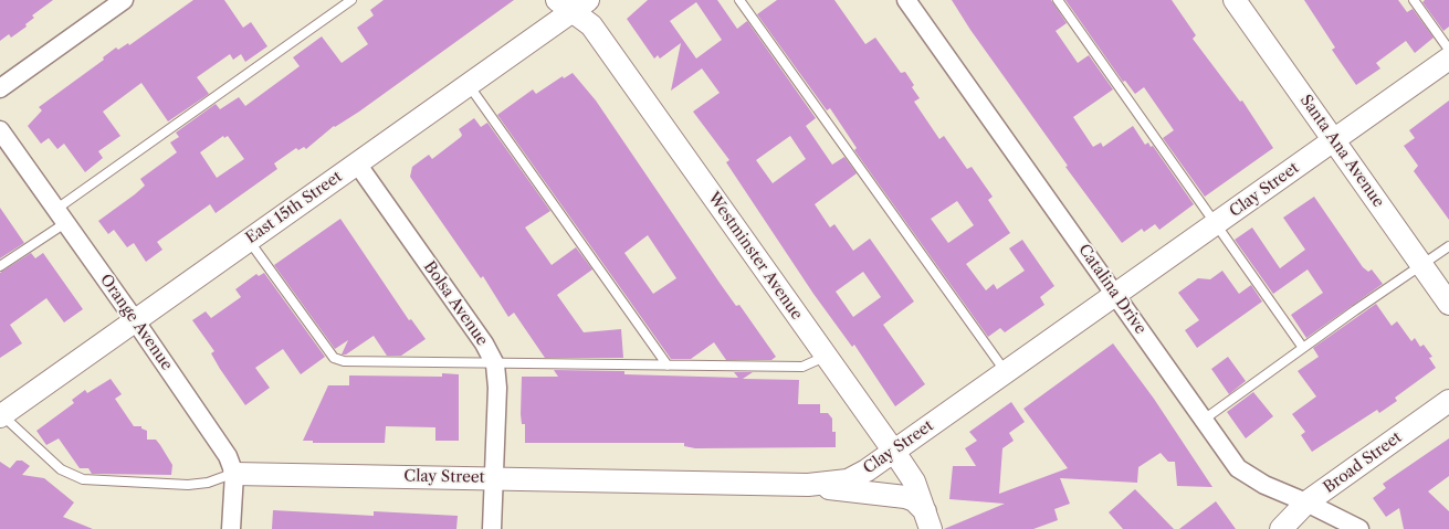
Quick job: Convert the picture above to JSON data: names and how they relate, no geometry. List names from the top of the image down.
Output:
{
  "streets": {
    "street": [
      "Santa Ana Avenue",
      "Clay Street",
      "East 15th Street",
      "Westminster Avenue",
      "Catalina Drive",
      "Bolsa Avenue",
      "Orange Avenue",
      "Broad Street"
    ]
  },
  "crossings": [
    ["Santa Ana Avenue", "Clay Street"],
    ["Clay Street", "Westminster Avenue"],
    ["Clay Street", "Catalina Drive"],
    ["Clay Street", "Bolsa Avenue"],
    ["Clay Street", "Orange Avenue"],
    ["East 15th Street", "Westminster Avenue"],
    ["East 15th Street", "Bolsa Avenue"],
    ["East 15th Street", "Orange Avenue"],
    ["Catalina Drive", "Broad Street"]
  ]
}
